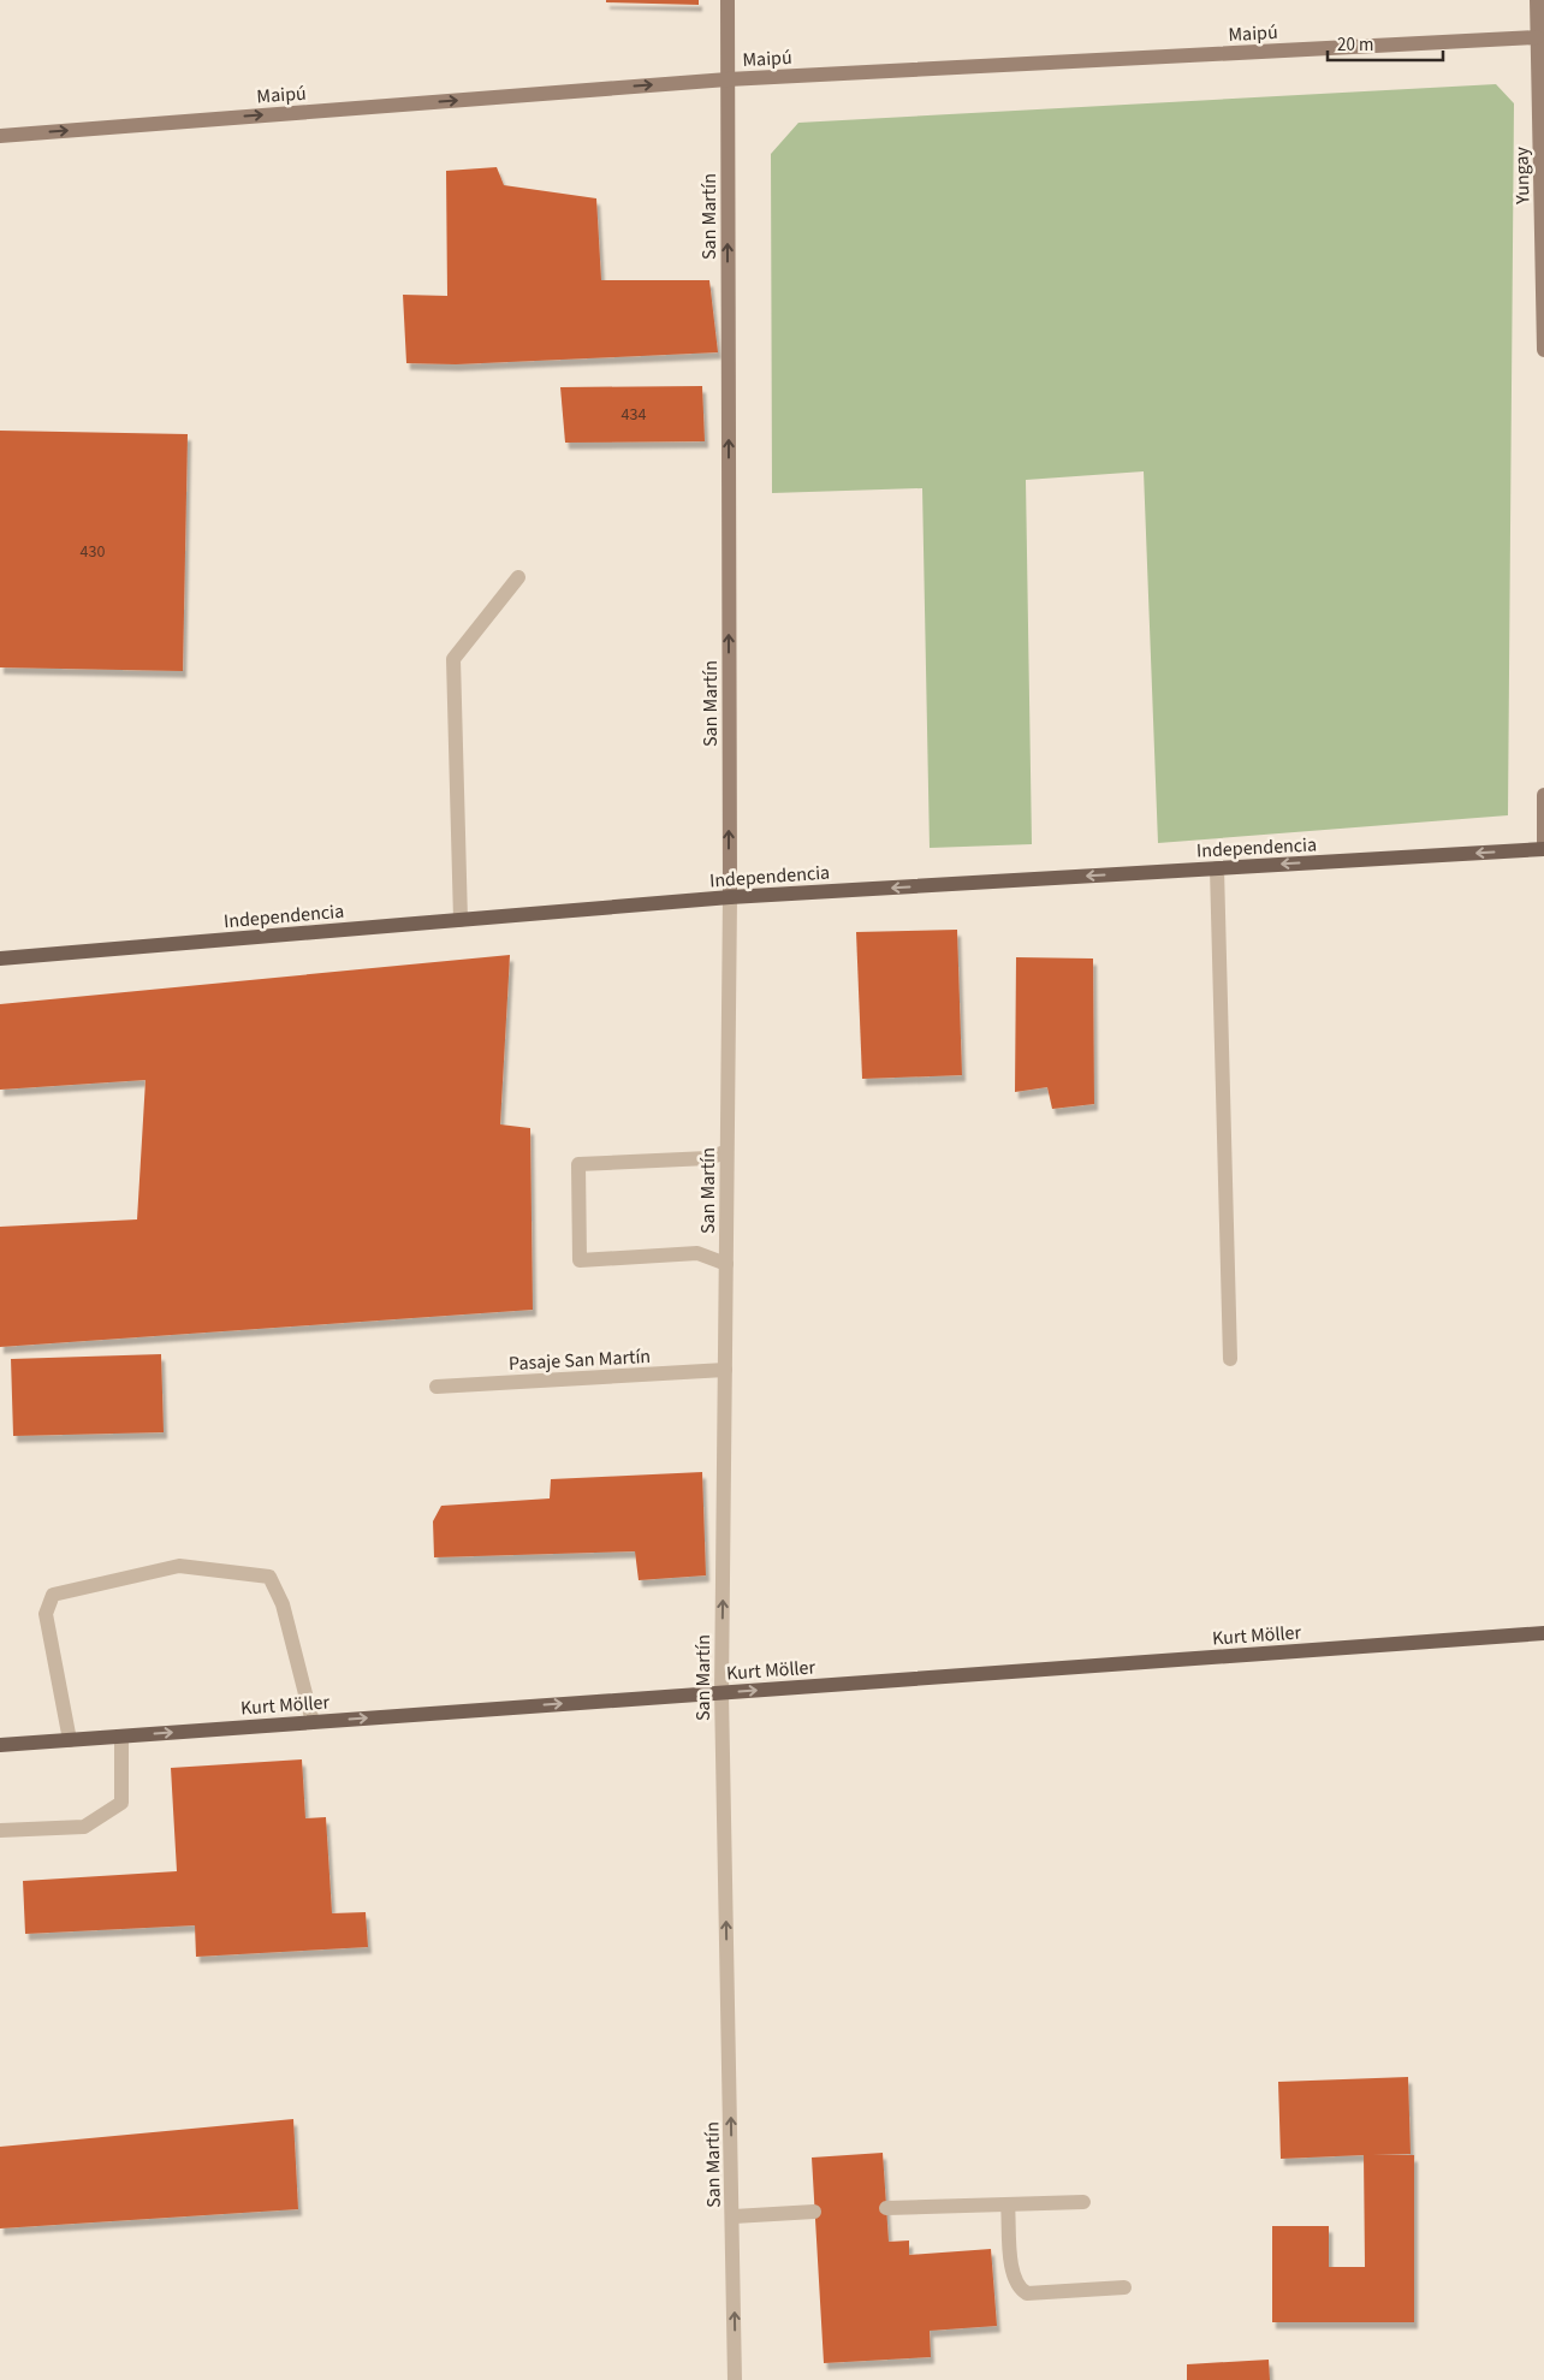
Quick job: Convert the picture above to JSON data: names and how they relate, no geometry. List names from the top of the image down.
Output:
{
  "streets": {
    "main road": [
      "Maipú",
      "Yungay",
      "San Martín",
      "Independencia",
      "Kurt Möller"
    ],
    "street": ["Pasaje San Martín"]
  },
  "crossings": [
    ["Maipú", "Yungay"],
    ["Maipú", "San Martín"],
    ["San Martín", "Independencia"],
    ["San Martín", "Pasaje San Martín"],
    ["San Martín", "Kurt Möller"]
  ],
  "one_way": [
    "Maipú",
    "San Martín",
    "Independencia",
    "Kurt Möller"
  ],
  "house_numbers": ["434", "430"],
  "scale_bar": "20 m"
}
